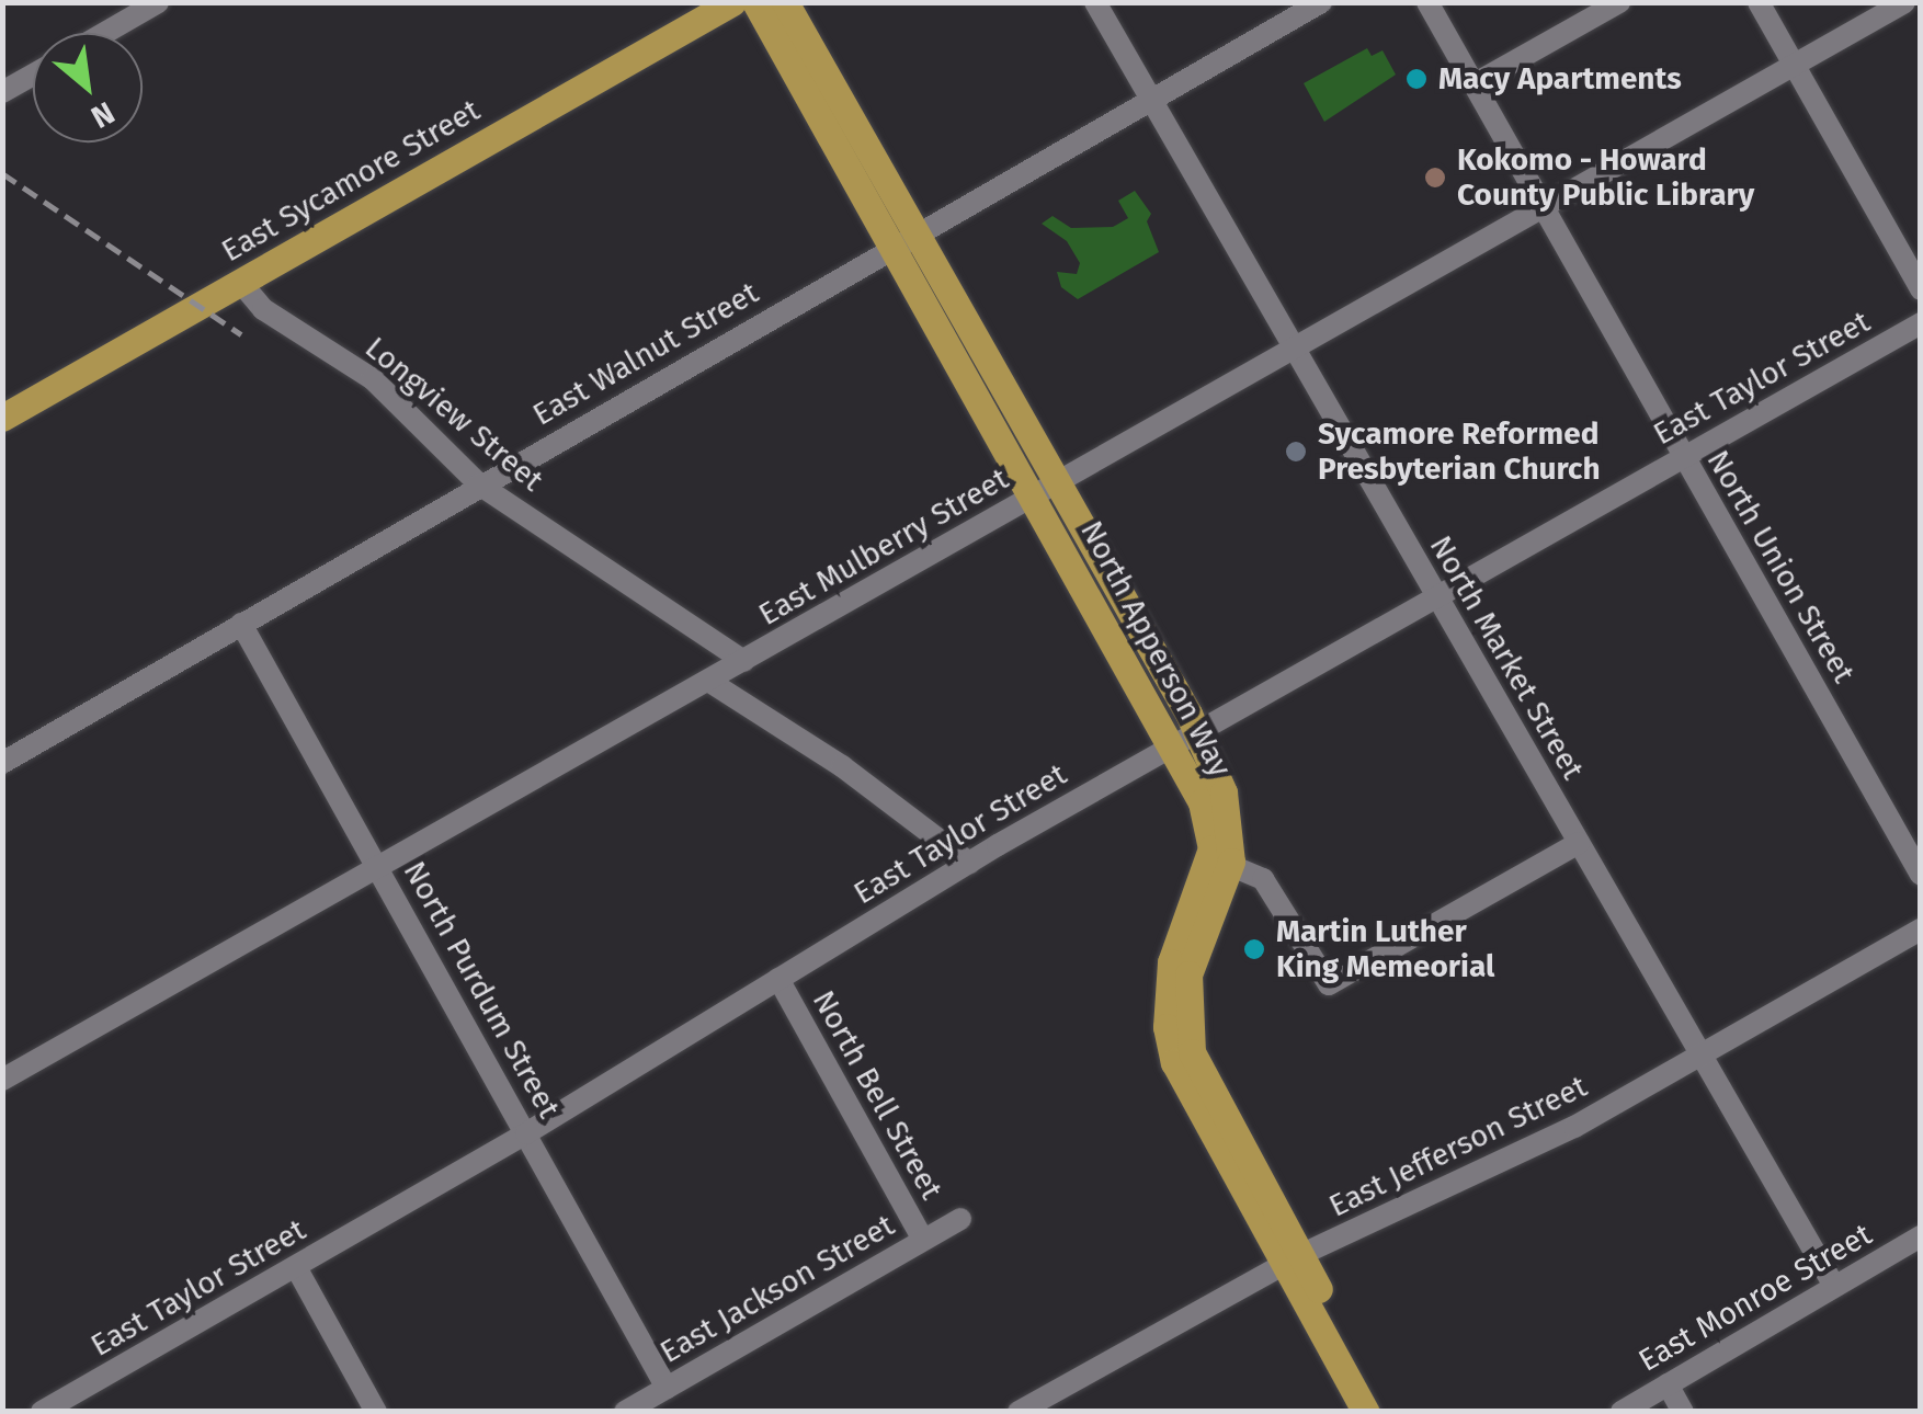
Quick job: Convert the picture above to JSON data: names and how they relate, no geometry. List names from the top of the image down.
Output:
{
  "streets": {
    "main road": ["East Sycamore Street", "North Apperson Way"],
    "street": [
      "East Walnut Street",
      "East Taylor Street",
      "Longview Street",
      "East Mulberry Street",
      "North Union Street",
      "North Market Street",
      "North Purdum Street",
      "North Bell Street",
      "East Jefferson Street",
      "East Jackson Street",
      "East Monroe Street"
    ]
  },
  "crossings": [
    ["East Sycamore Street", "Longview Street"],
    ["East Walnut Street", "Longview Street"],
    ["East Walnut Street", "North Apperson Way"],
    ["East Walnut Street", "North Market Street"],
    ["East Walnut Street", "North Purdum Street"],
    ["East Taylor Street", "North Union Street"],
    ["East Taylor Street", "North Apperson Way"],
    ["East Taylor Street", "North Market Street"],
    ["East Taylor Street", "North Purdum Street"],
    ["East Taylor Street", "North Bell Street"],
    ["Longview Street", "East Mulberry Street"],
    ["East Mulberry Street", "North Union Street"],
    ["East Mulberry Street", "North Apperson Way"],
    ["East Mulberry Street", "North Market Street"],
    ["East Mulberry Street", "North Purdum Street"],
    ["North Apperson Way", "East Jefferson Street"],
    ["North Market Street", "East Jefferson Street"],
    ["North Market Street", "East Monroe Street"],
    ["North Purdum Street", "East Jackson Street"],
    ["North Bell Street", "East Jackson Street"]
  ],
  "places": [
    "Macy Apartments",
    "Kokomo - Howard County Public Library",
    "Sycamore Reformed Presbyterian Church",
    "Martin Luther King Memeorial"
  ],
  "north": "bottom right"
}
